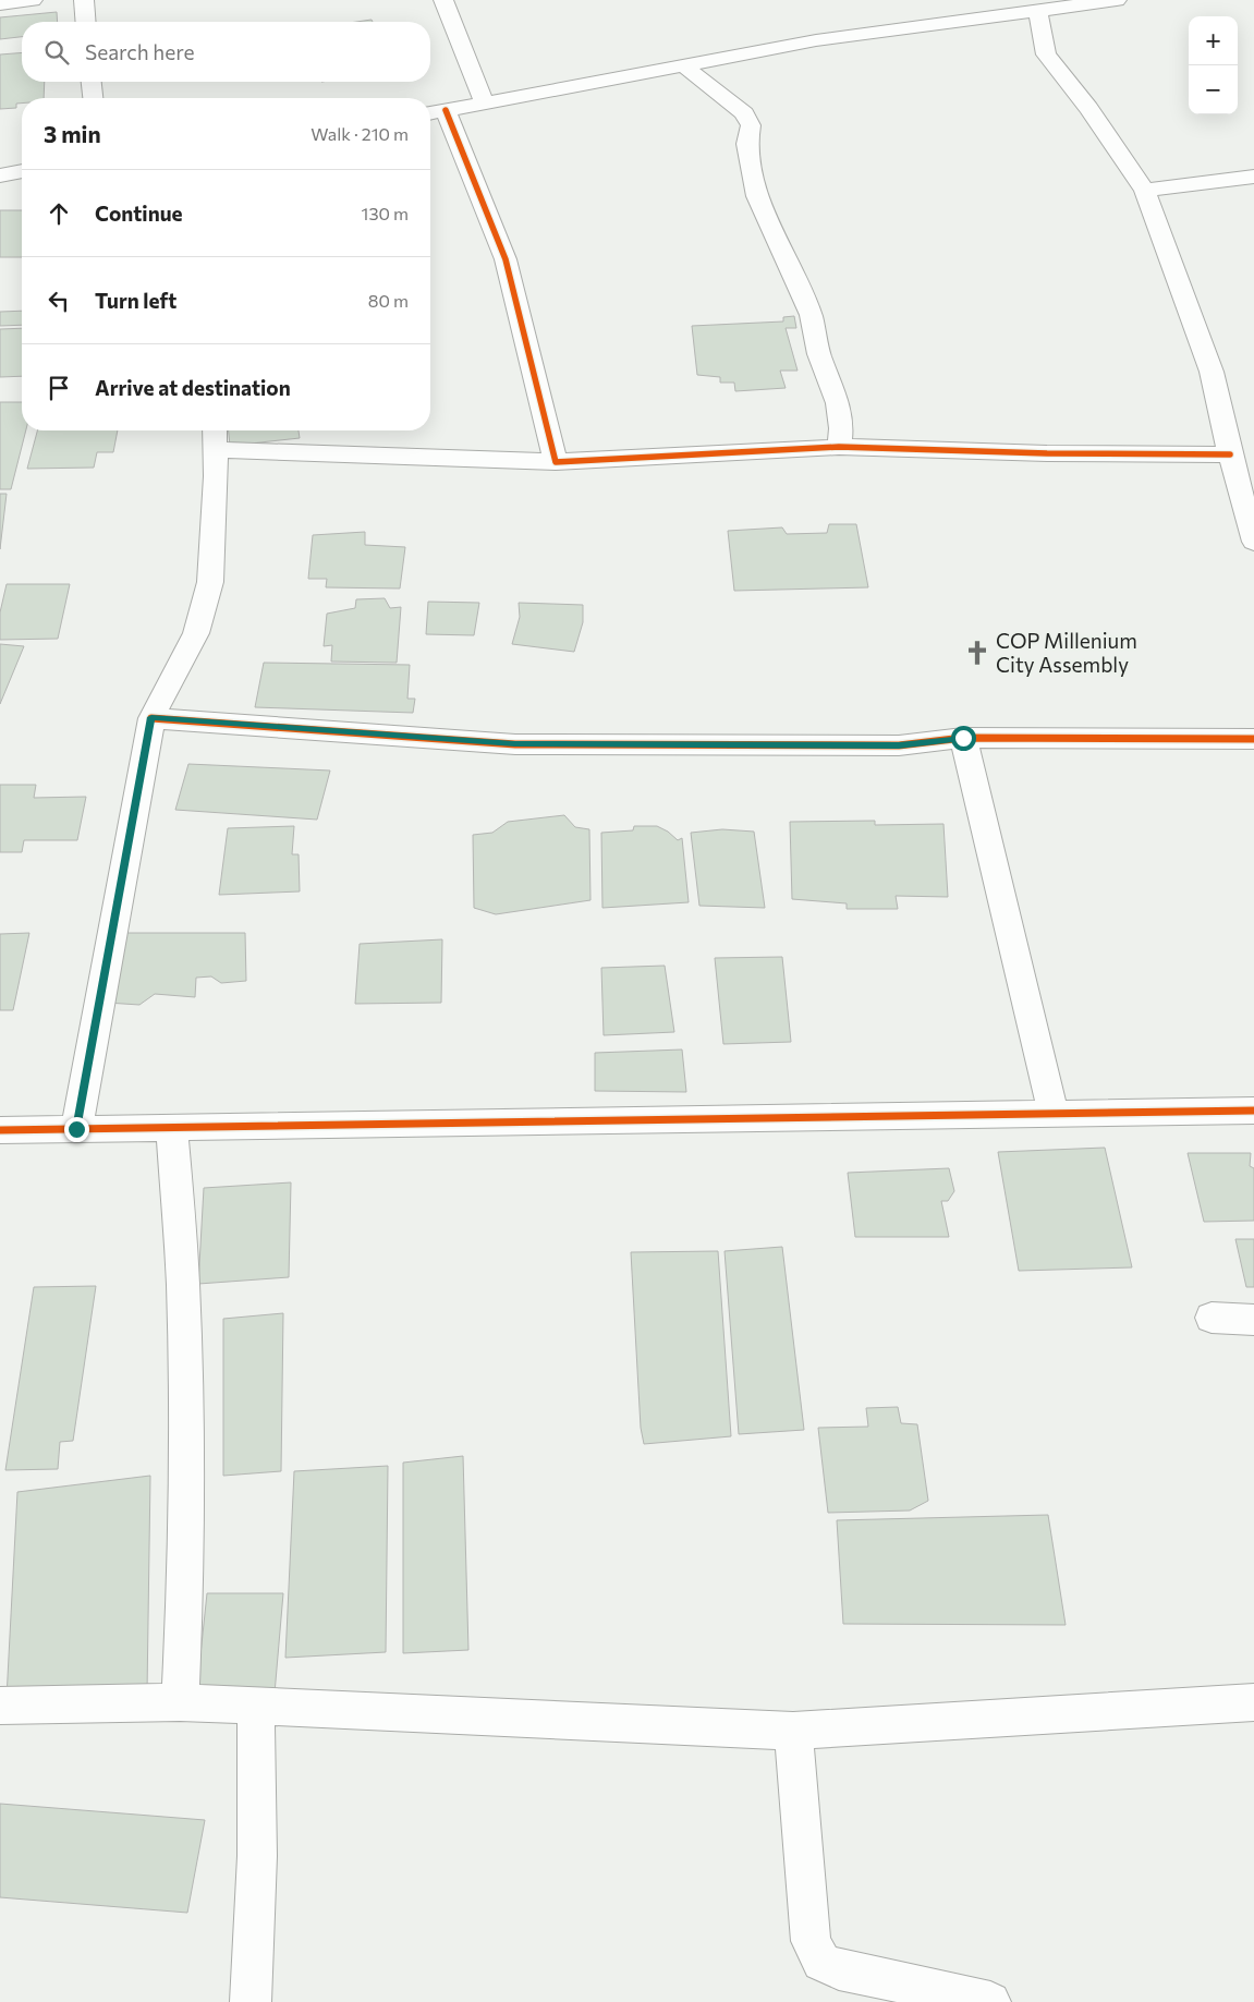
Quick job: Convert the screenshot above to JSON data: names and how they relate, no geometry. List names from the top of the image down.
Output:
{
  "places": {
    "church": ["COP Millenium City Assembly"]
  },
  "page": {
    "map_buttons": ["+", "−"],
    "search": "Search here",
    "heading": ["3 min", "Walk · 210 m"],
    "list": [
      ["Continue", "130 m"],
      ["Turn left", "80 m"],
      "Arrive at destination"
    ]
  }
}
